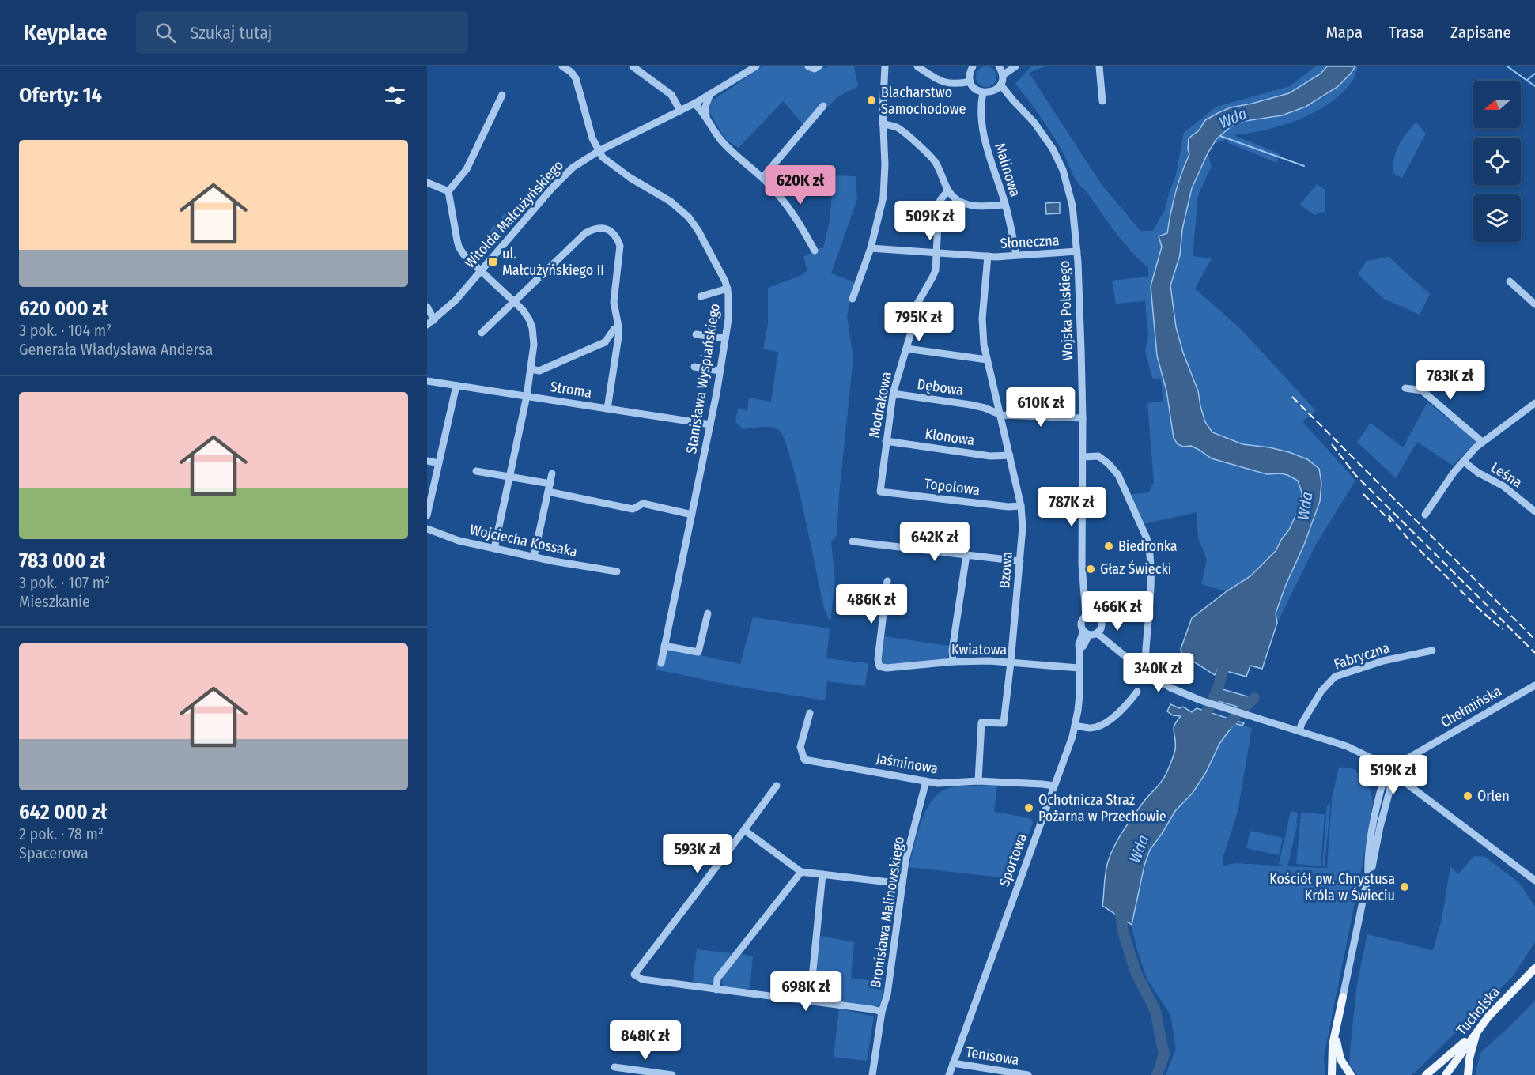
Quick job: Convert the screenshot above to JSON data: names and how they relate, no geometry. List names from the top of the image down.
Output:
{
  "streets": {
    "main road": ["Tucholska"],
    "street": [
      "Malinowa",
      "Witolda Małcużyńskiego",
      "Słoneczna",
      "Wojska Polskiego",
      "Stanisława Wyspiańskiego",
      "Dębowa",
      "Stroma",
      "Modrakowa",
      "Klonowa",
      "Leśna",
      "Topolowa",
      "Wojciecha Kossaka",
      "Bzowa",
      "Kwiatowa",
      "Fabryczna",
      "Chełmińska",
      "Jaśminowa",
      "Sportowa",
      "Bronisława Malinowskiego",
      "Tenisowa"
    ]
  },
  "crossings": [
    ["Malinowa", "Słoneczna"],
    ["Witolda Małcużyńskiego", "Stanisława Wyspiańskiego"],
    ["Słoneczna", "Wojska Polskiego"],
    ["Słoneczna", "Modrakowa"],
    ["Słoneczna", "Bzowa"],
    ["Wojska Polskiego", "Sportowa"],
    ["Stanisława Wyspiańskiego", "Stroma"],
    ["Dębowa", "Modrakowa"],
    ["Dębowa", "Bzowa"],
    ["Modrakowa", "Klonowa"],
    ["Modrakowa", "Topolowa"],
    ["Klonowa", "Bzowa"],
    ["Topolowa", "Bzowa"],
    ["Bzowa", "Kwiatowa"],
    ["Bzowa", "Jaśminowa"],
    ["Kwiatowa", "Sportowa"],
    ["Jaśminowa", "Sportowa"],
    ["Jaśminowa", "Bronisława Malinowskiego"],
    ["Sportowa", "Tenisowa"]
  ],
  "water": ["Wda"],
  "places": {
    "other": [
      "Blacharstwo Samochodowe",
      "Biedronka",
      "Głaz Świecki",
      "Orlen",
      "Ochotnicza Straż Pożarna w Przechowie",
      "Kościół pw. Chrystusa Króla w Świeciu"
    ],
    "transit": ["ul. Małcużyńskiego II"]
  },
  "north": "left",
  "page": {
    "header": "Keyplace",
    "search": "Szukaj tutaj",
    "nav": ["Mapa", "Trasa", "Zapisane"],
    "heading": "Oferty: 14",
    "list": [
      {
        "name": "620 000 zł",
        "note": "3 pok. · 104 m² · Generała Władysława Andersa"
      },
      {
        "name": "783 000 zł",
        "note": "3 pok. · 107 m² · Mieszkanie"
      },
      {
        "name": "642 000 zł",
        "note": "2 pok. · 78 m² · Spacerowa"
      }
    ],
    "price": [
      "620K zł",
      "509K zł",
      "795K zł",
      "783K zł",
      "610K zł",
      "787K zł",
      "642K zł",
      "486K zł",
      "466K zł",
      "340K zł",
      "519K zł",
      "593K zł",
      "698K zł",
      "848K zł"
    ]
  }
}
